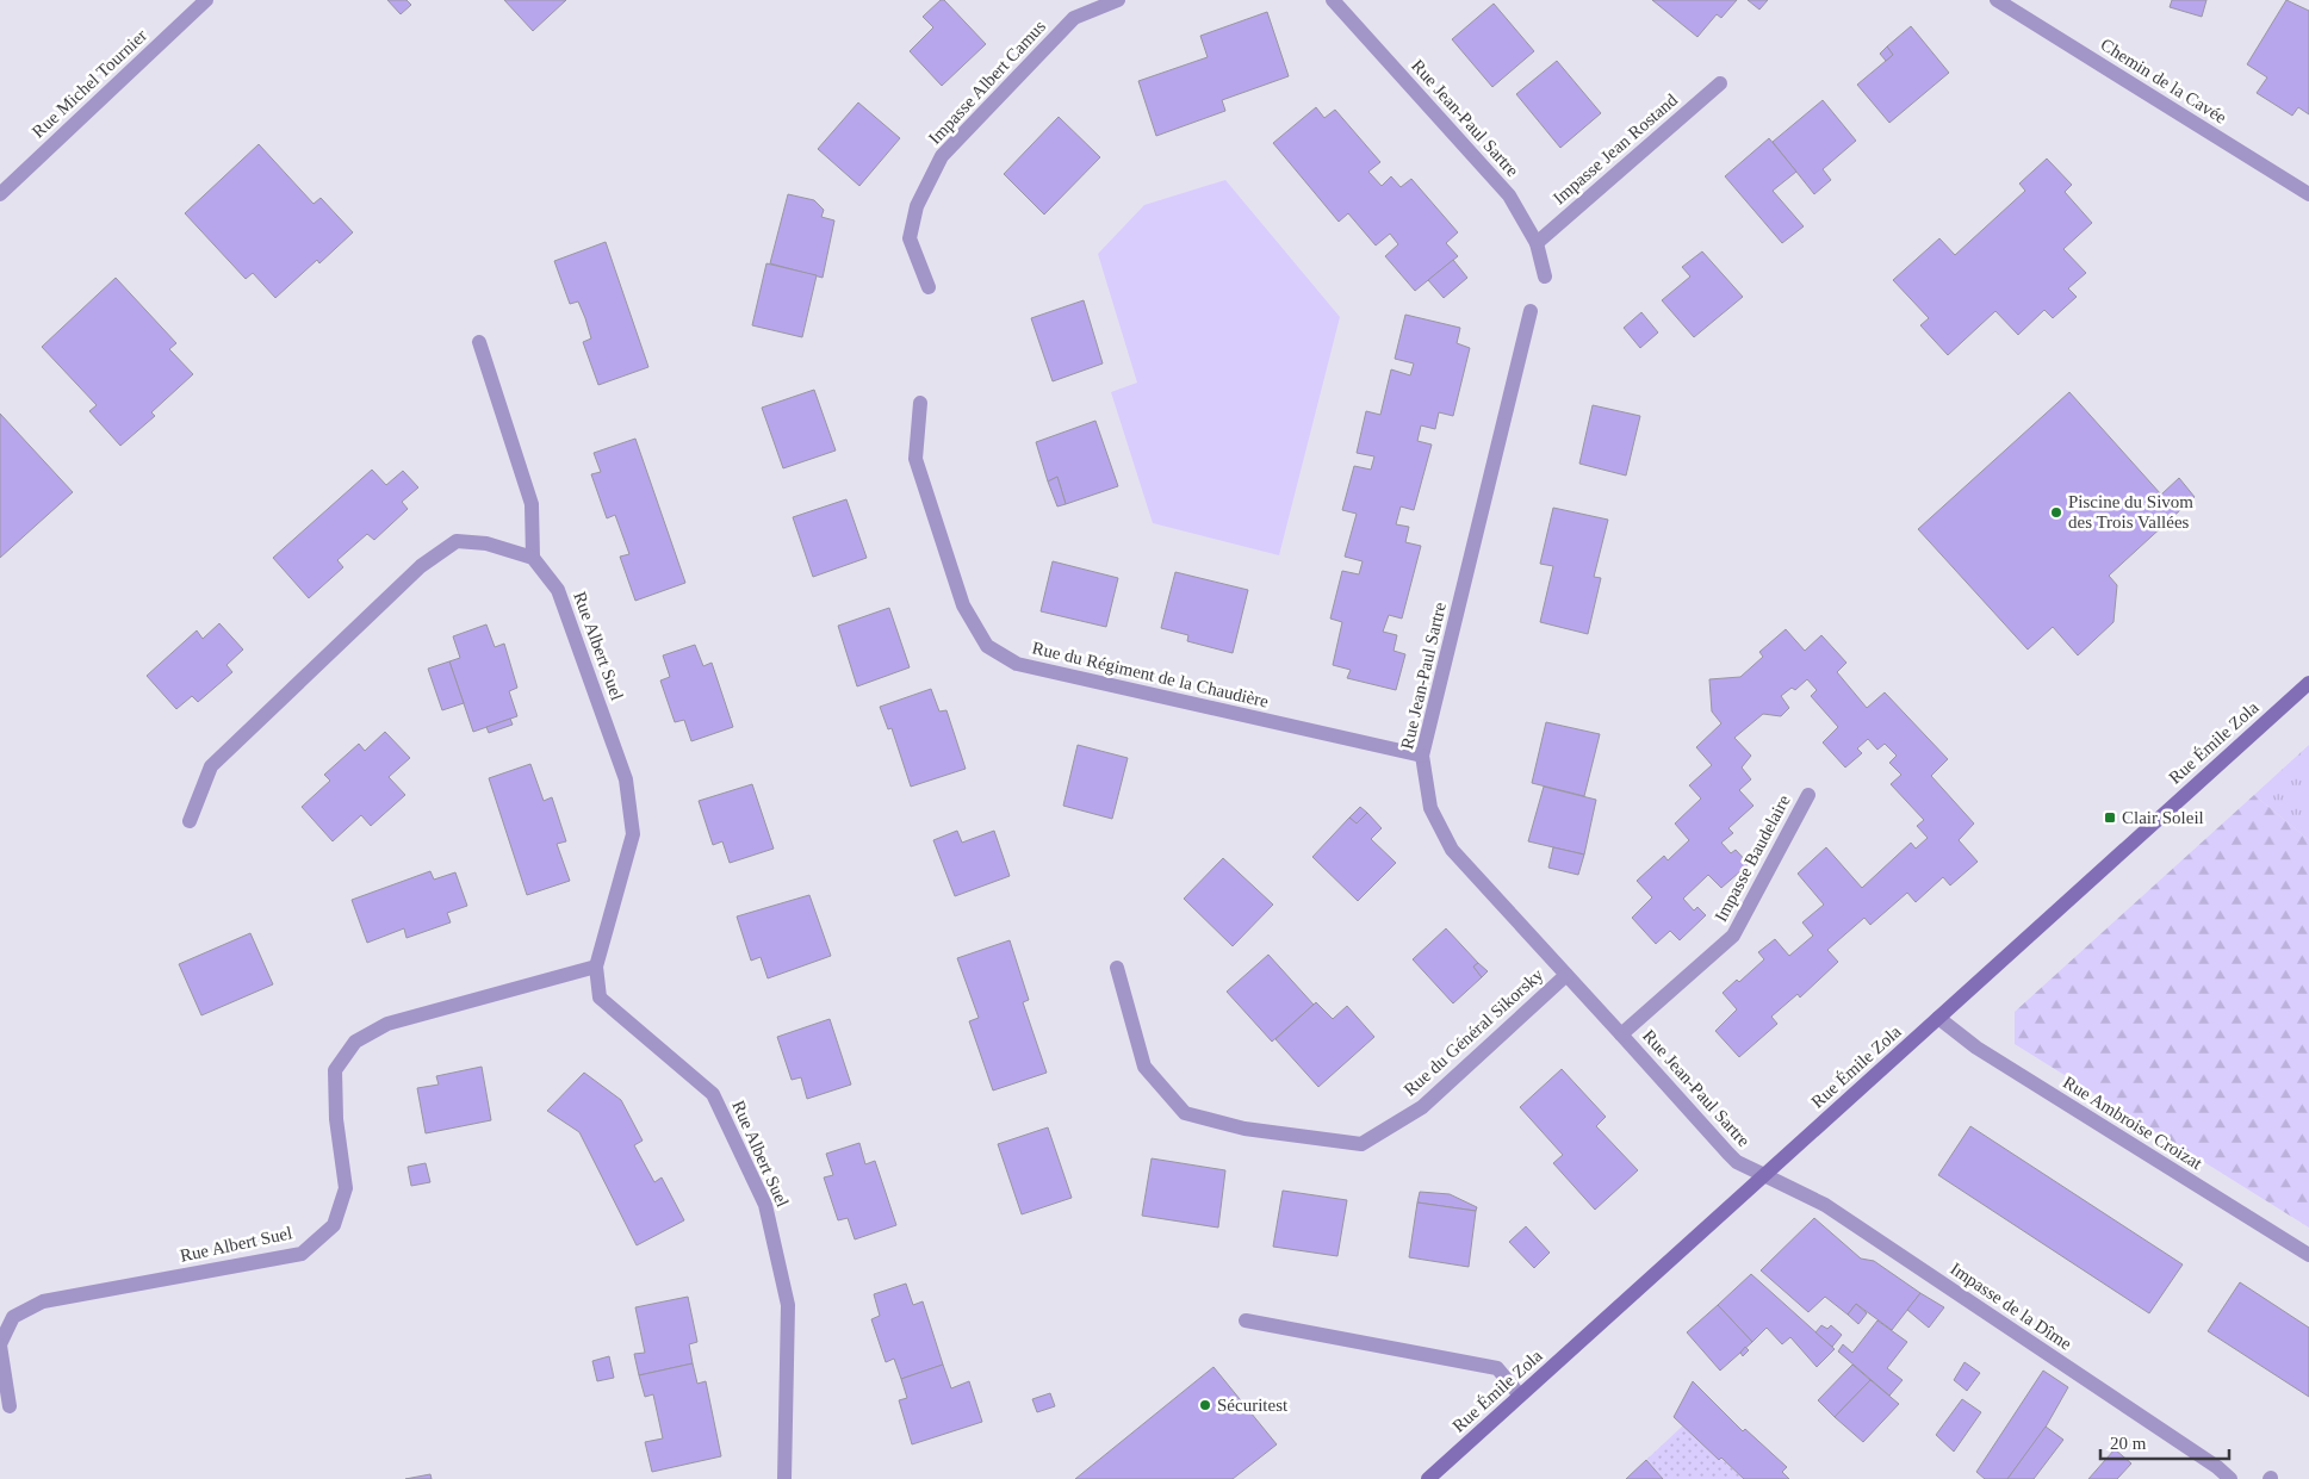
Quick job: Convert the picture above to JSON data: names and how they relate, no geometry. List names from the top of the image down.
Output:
{
  "streets": {
    "main road": ["Rue Émile Zola"],
    "street": [
      "Chemin de la Cavée",
      "Impasse Albert Camus",
      "Rue Michel Tournier",
      "Rue Jean-Paul Sartre",
      "Impasse Jean Rostand",
      "Rue Albert Suel",
      "Rue du Régiment de la Chaudière",
      "Impasse Baudelaire",
      "Rue du Général Sikorsky",
      "Rue Ambroise Croizat",
      "Impasse de la Dîme"
    ]
  },
  "crossings": [
    ["Rue Jean-Paul Sartre", "Impasse Jean Rostand"],
    ["Rue Jean-Paul Sartre", "Rue du Régiment de la Chaudière"],
    ["Rue Jean-Paul Sartre", "Rue Émile Zola"],
    ["Rue Jean-Paul Sartre", "Impasse Baudelaire"],
    ["Rue Jean-Paul Sartre", "Rue du Général Sikorsky"],
    ["Rue Jean-Paul Sartre", "Impasse de la Dîme"],
    ["Rue Émile Zola", "Rue Ambroise Croizat"],
    ["Rue Émile Zola", "Impasse de la Dîme"]
  ],
  "places": {
    "other": ["Piscine du Sivom des Trois Vallées", "Sécuritest"],
    "transit": ["Clair Soleil"]
  },
  "scale_bar": "20 m"
}
